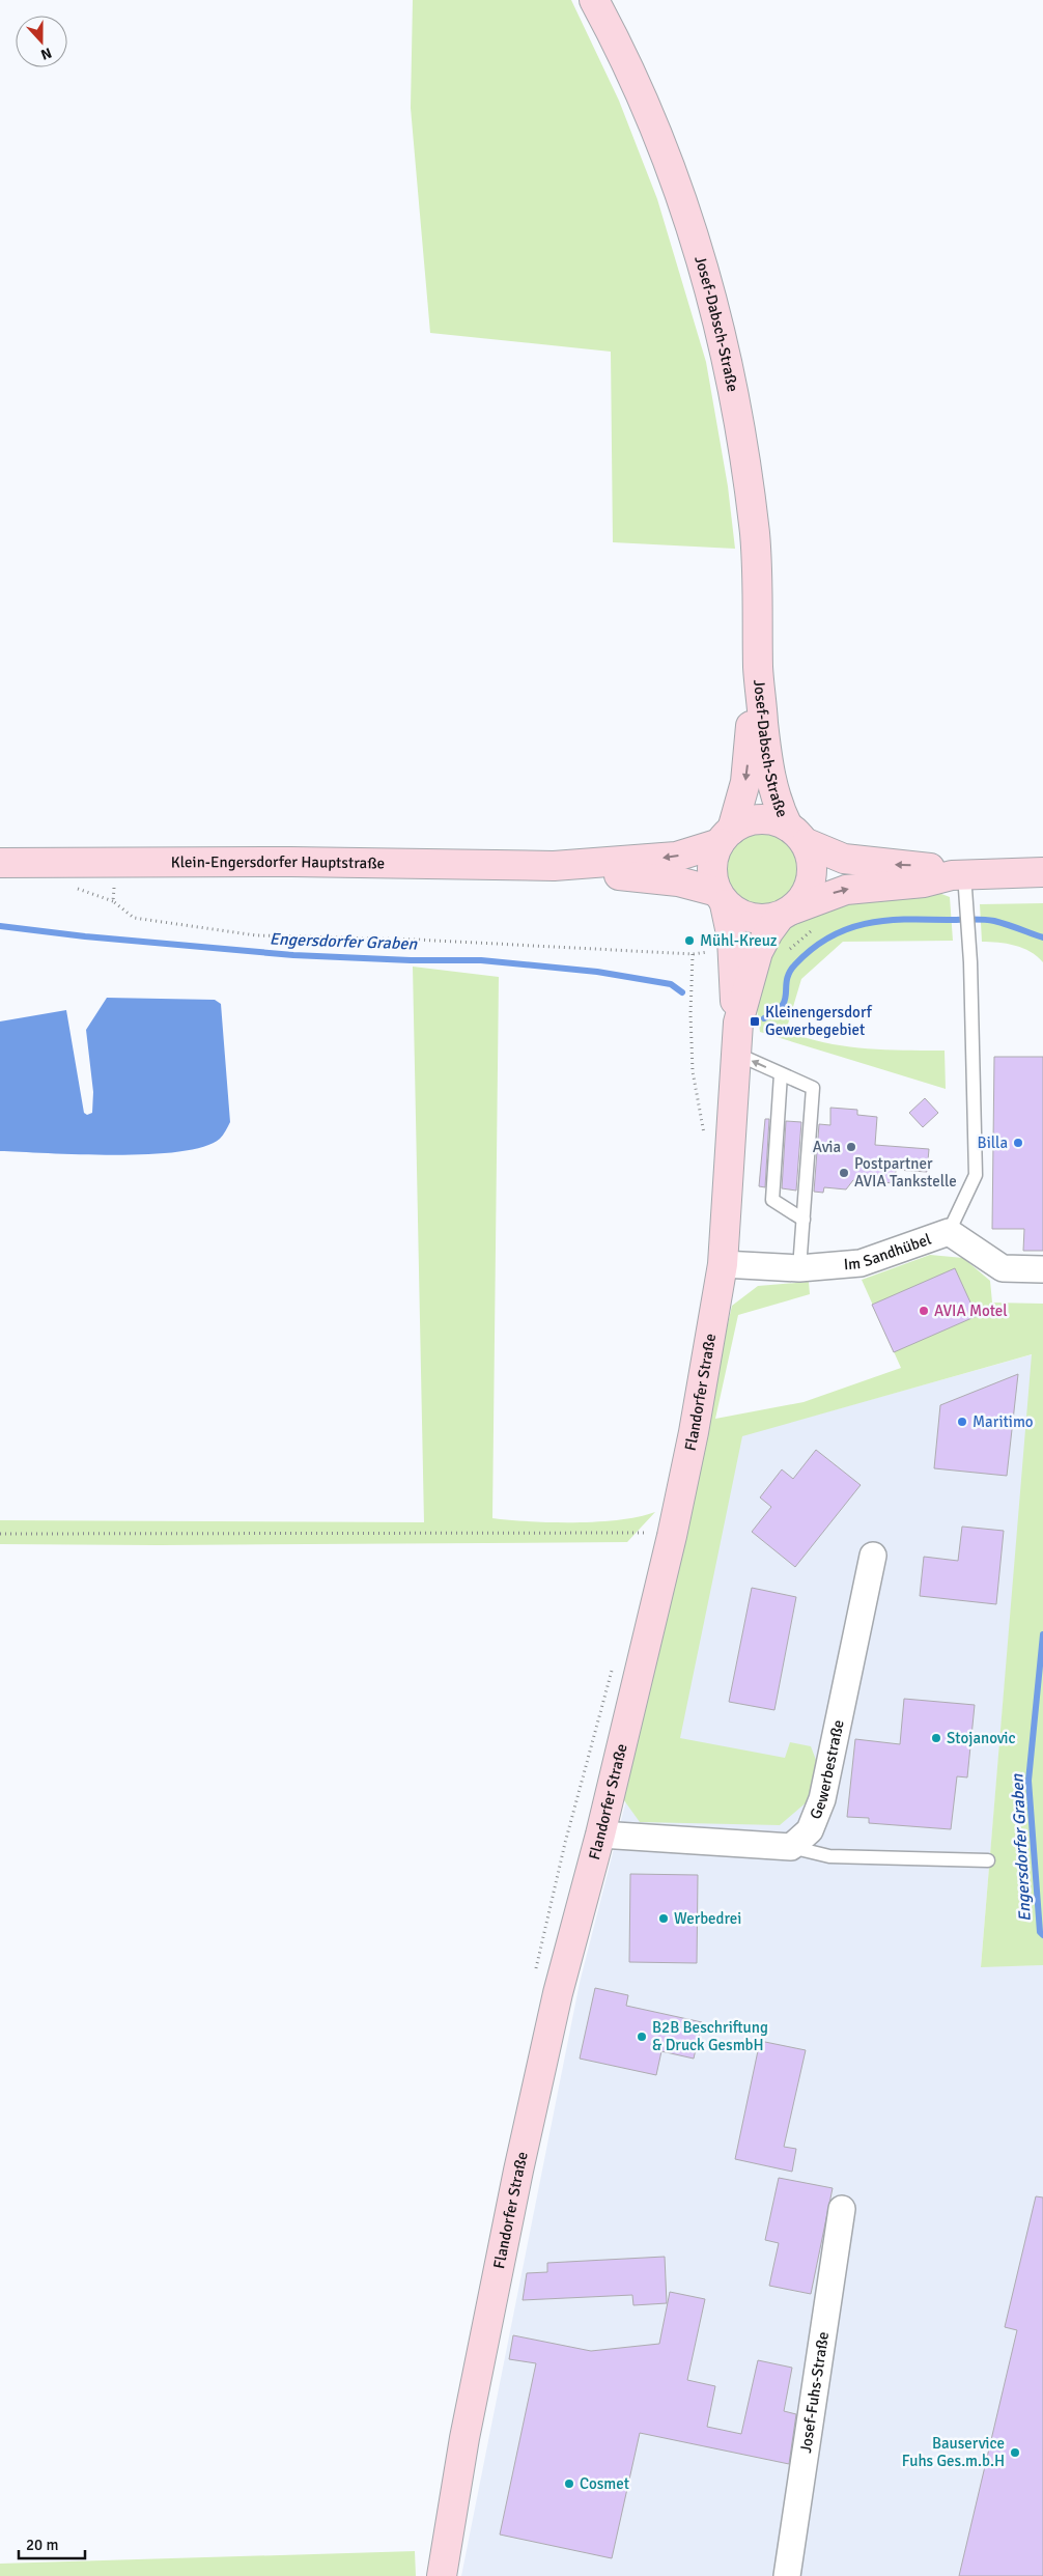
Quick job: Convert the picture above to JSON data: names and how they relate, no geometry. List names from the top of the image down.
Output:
{
  "streets": {
    "main road": ["Josef-Dabsch-Straße", "Klein-Engersdorfer Hauptstraße", "Flandorfer Straße"],
    "street": ["Im Sandhübel", "Gewerbestraße", "Josef-Fuhs-Straße"]
  },
  "crossings": [
    ["Josef-Dabsch-Straße", "Flandorfer Straße"],
    ["Im Sandhübel", "Flandorfer Straße"]
  ],
  "water": ["Engersdorfer Graben"],
  "places": {
    "other": [
      "Mühl-Kreuz",
      "Billa",
      "Avia",
      "Postpartner AVIA Tankstelle",
      "AVIA Motel",
      "Maritimo",
      "Stojanovic",
      "Werbedrei",
      "B2B Beschriftung & Druck GesmbH",
      "Bauservice Fuhs Ges.m.b.H",
      "Cosmet"
    ],
    "transit": ["Kleinengersdorf Gewerbegebiet"]
  },
  "scale_bar": "20 m",
  "north": "bottom"
}
